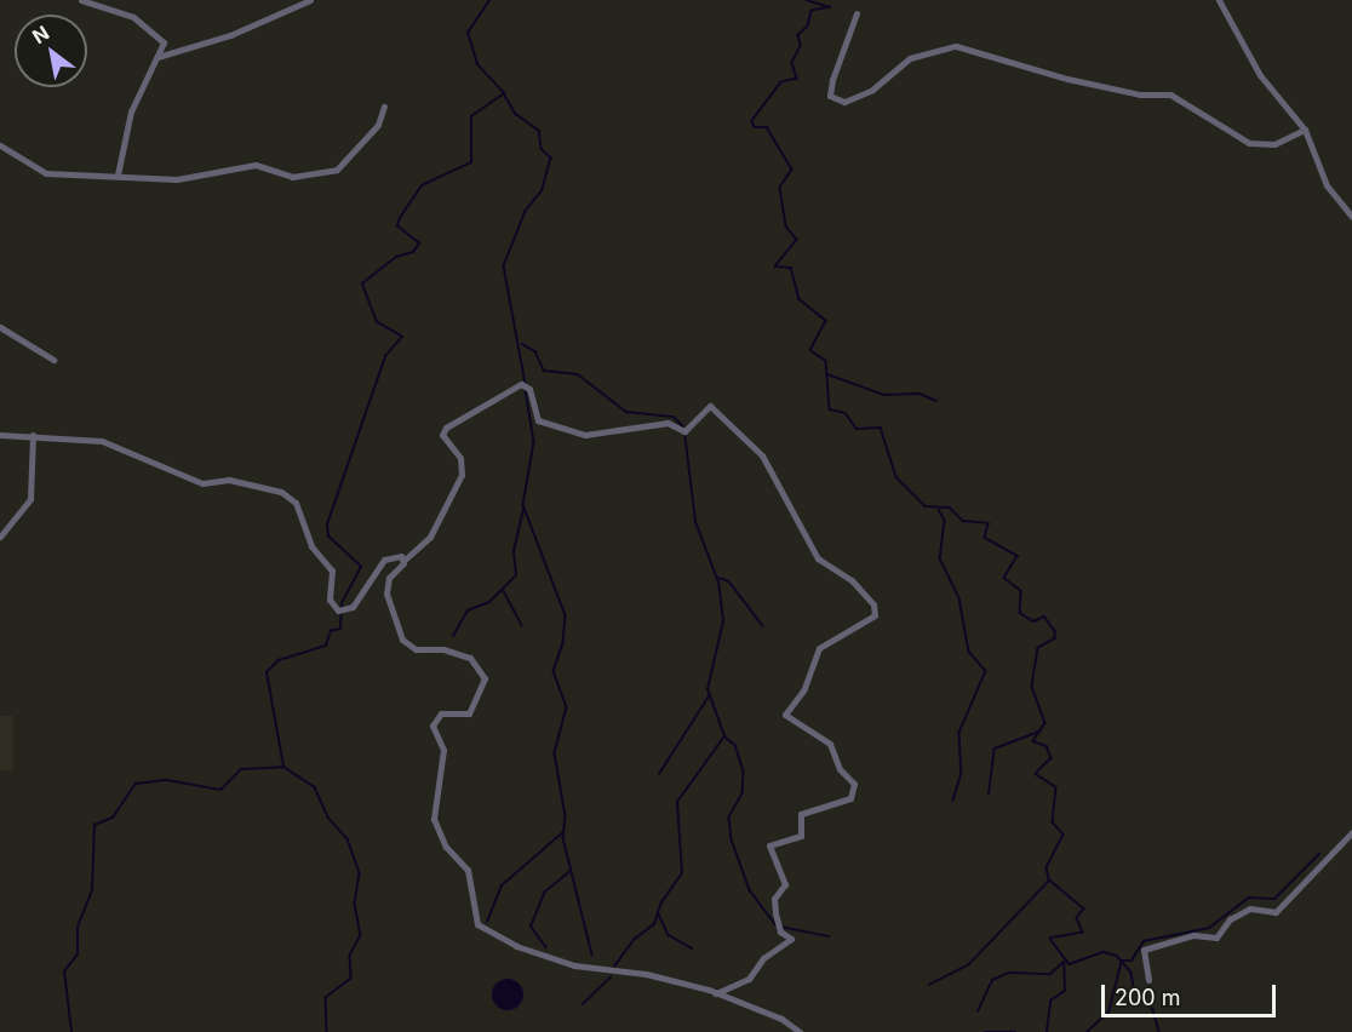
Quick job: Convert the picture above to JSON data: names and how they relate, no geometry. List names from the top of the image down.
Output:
{
  "scale_bar": "200 m",
  "north": "top left"
}
